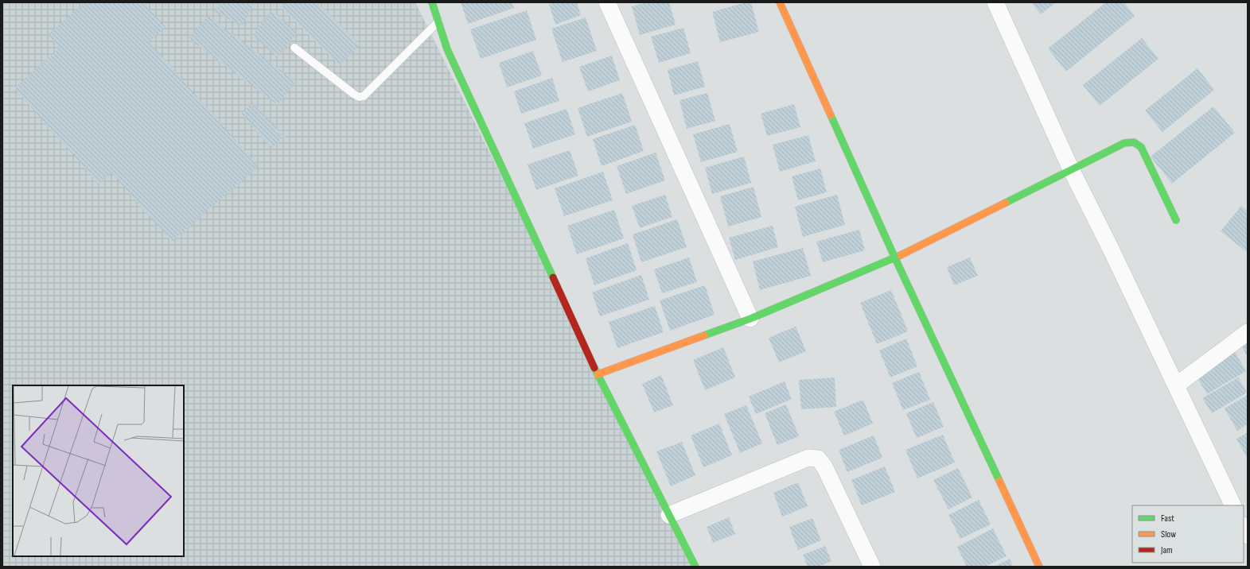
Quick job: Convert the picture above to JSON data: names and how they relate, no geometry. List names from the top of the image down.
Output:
{
  "legend": ["Fast", "Slow", "Jam"]
}
